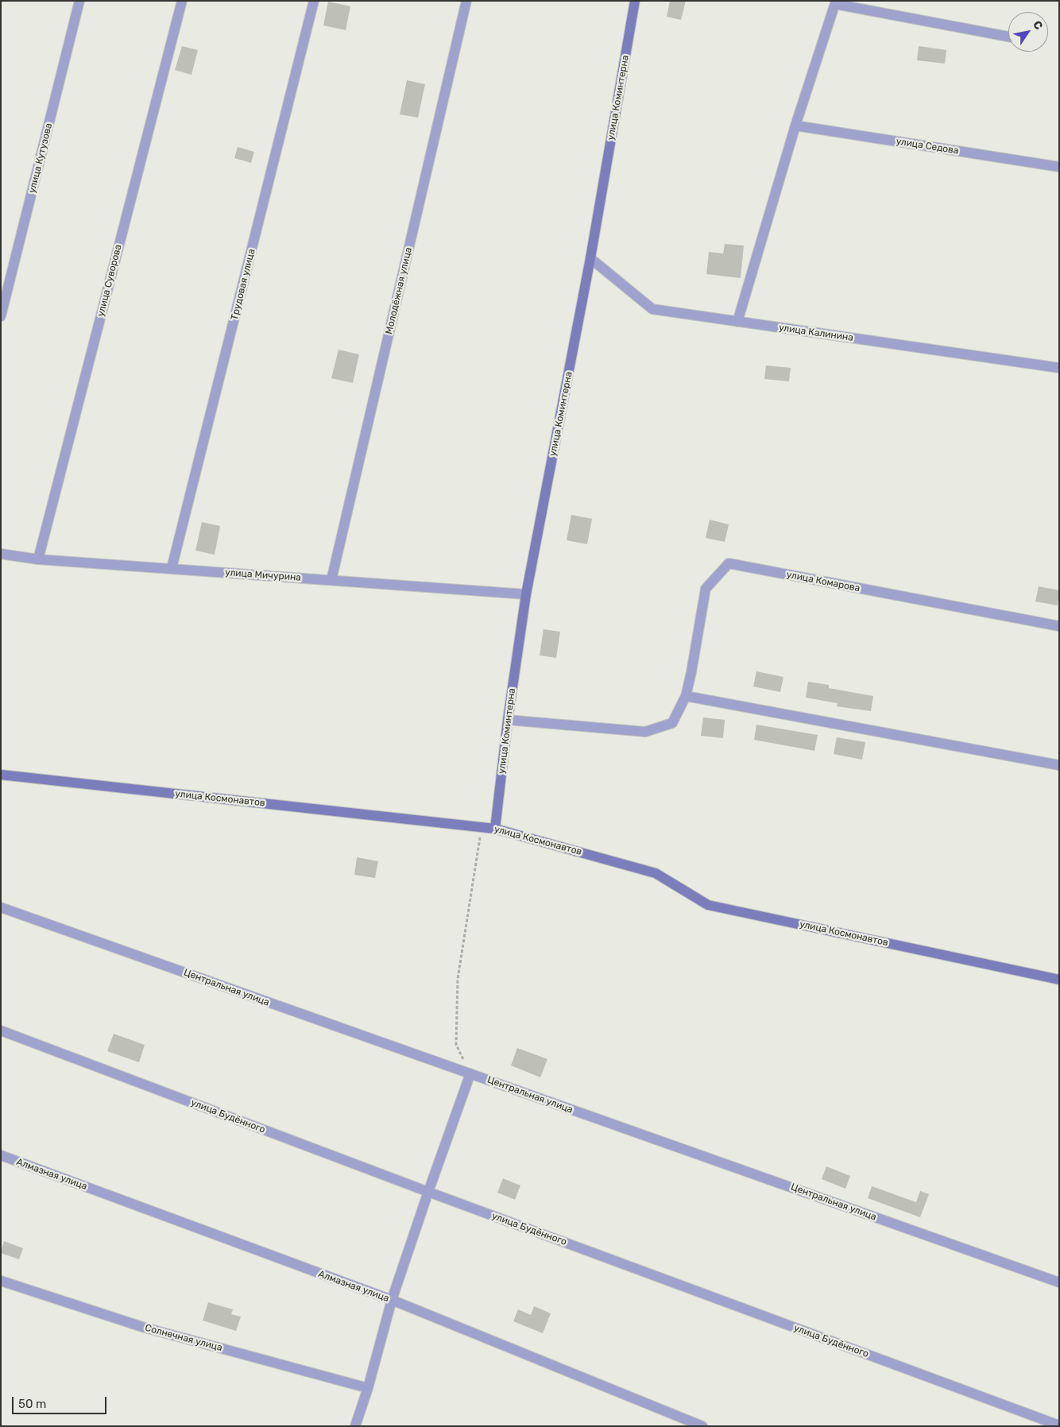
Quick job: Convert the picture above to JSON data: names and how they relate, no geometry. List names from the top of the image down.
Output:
{
  "streets": {
    "street": [
      "улица Коминтерна",
      "улица Седова",
      "улица Кутузова",
      "улица Суворова",
      "Трудовая улица",
      "Молодёжная улица",
      "улица Калинина",
      "улица Мичурина",
      "улица Комарова",
      "улица Космонавтов",
      "Центральная улица",
      "улица Будённого",
      "Алмазная улица",
      "Солнечная улица"
    ]
  },
  "crossings": [
    ["улица Коминтерна", "улица Калинина"],
    ["улица Коминтерна", "улица Мичурина"],
    ["улица Коминтерна", "улица Комарова"],
    ["улица Коминтерна", "улица Космонавтов"],
    ["улица Суворова", "улица Мичурина"],
    ["Трудовая улица", "улица Мичурина"],
    ["Молодёжная улица", "улица Мичурина"]
  ],
  "scale_bar": "50 m",
  "north": "top right"
}
